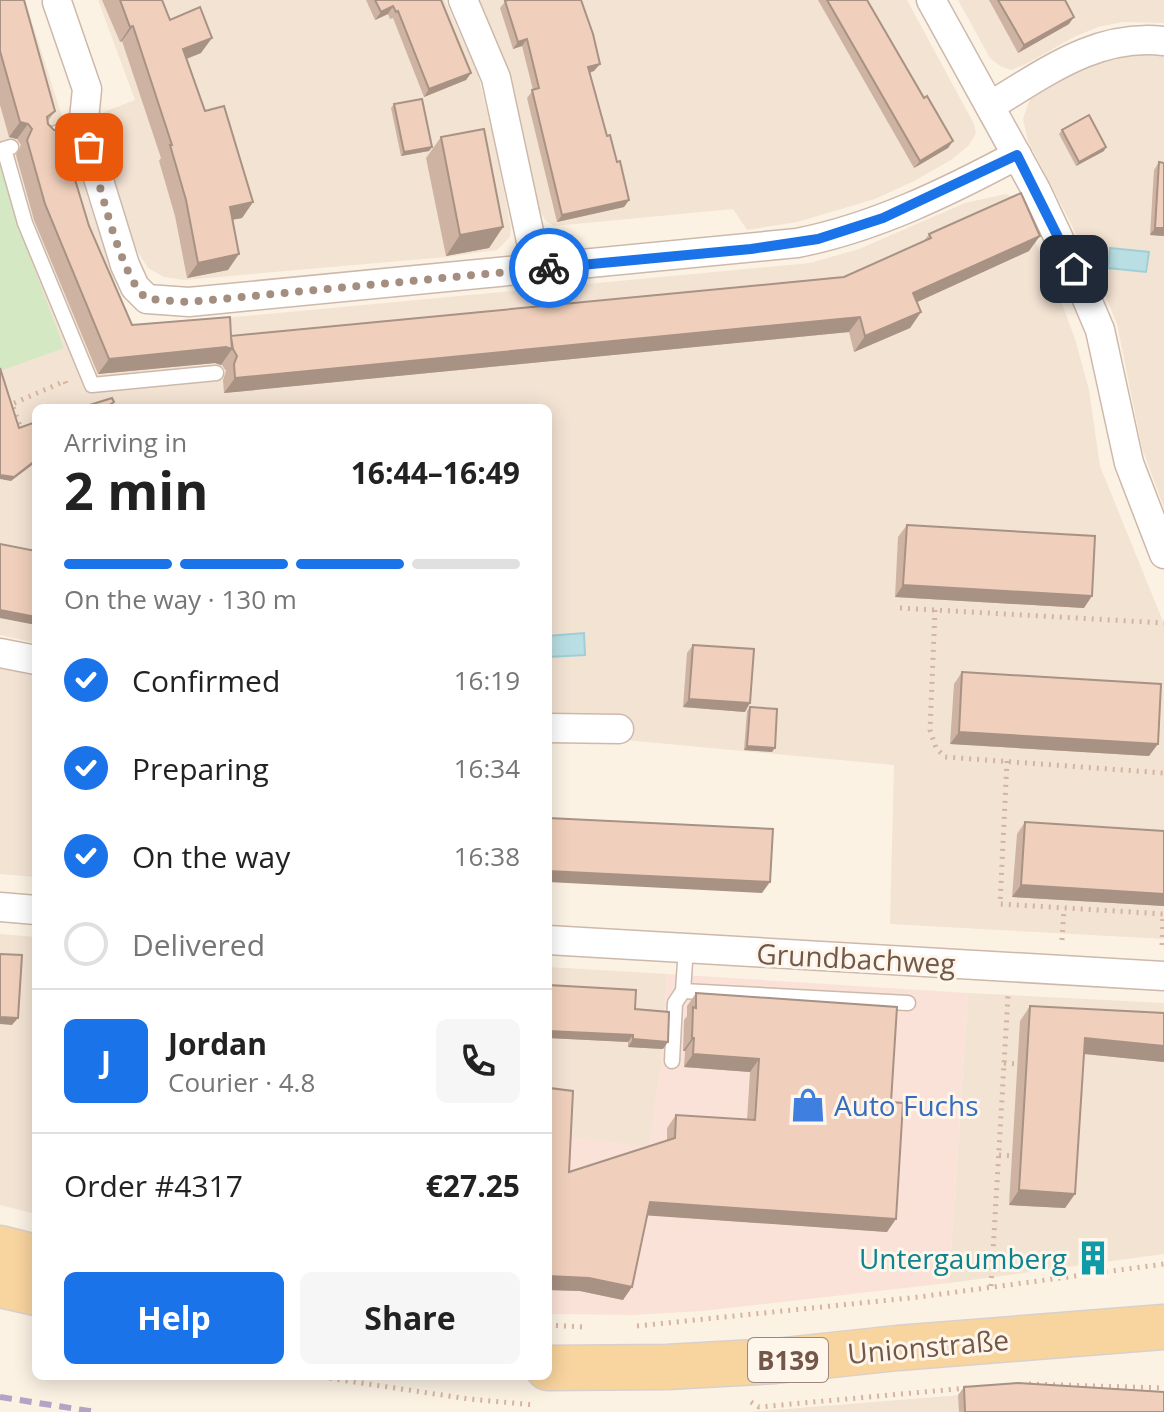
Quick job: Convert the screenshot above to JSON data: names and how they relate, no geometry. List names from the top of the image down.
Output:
{
  "streets": {
    "main road": ["Unionstraße", "B139"],
    "street": ["Grundbachweg"]
  },
  "places": {
    "shop": ["Auto Fuchs"],
    "building": ["Untergaumberg"]
  },
  "page": {
    "heading": ["2 min", "Arriving in", "16:44–16:49"],
    "panel": [
      "Jordan",
      "Courier · 4.8",
      "Order #4317",
      "€27.25"
    ],
    "bar": "On the way · 130 m",
    "list": [
      ["Confirmed", "16:19"],
      ["Preparing", "16:34"],
      ["On the way", "16:38"],
      "Delivered"
    ],
    "round": "J",
    "buttons": ["Help", "Share"]
  }
}
